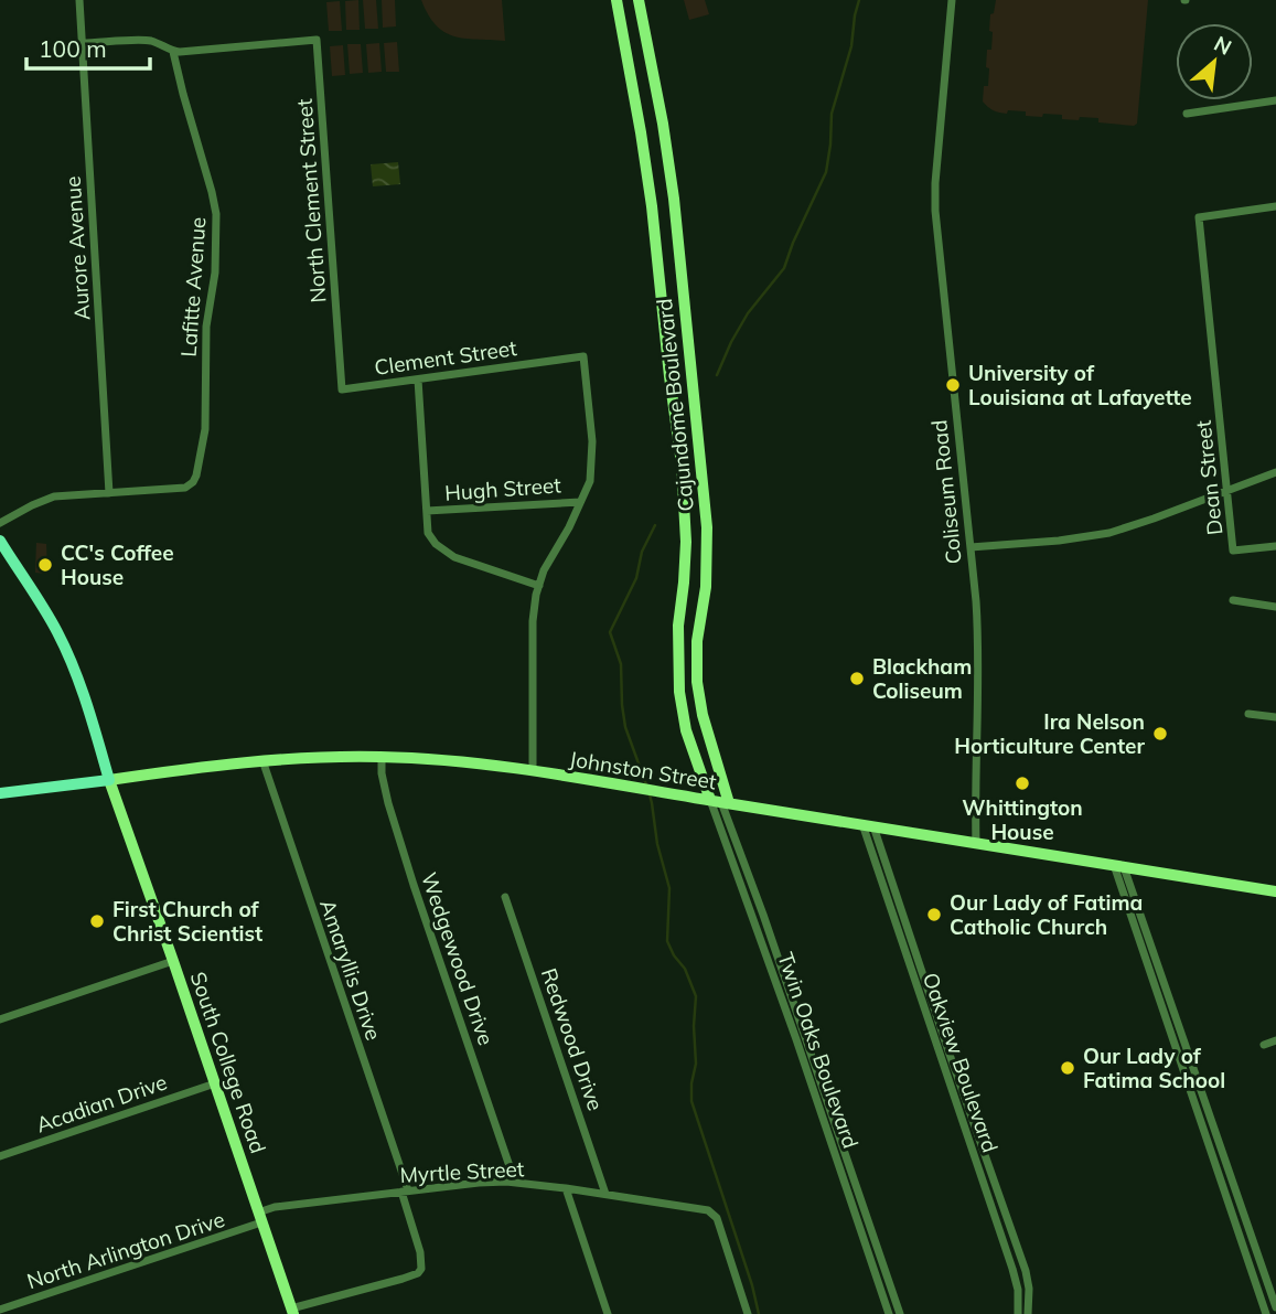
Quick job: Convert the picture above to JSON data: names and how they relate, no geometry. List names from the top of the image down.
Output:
{
  "streets": {
    "main road": ["Cajundome Boulevard", "Johnston Street", "South College Road"],
    "street": [
      "North Clement Street",
      "Aurore Avenue",
      "Lafitte Avenue",
      "Clement Street",
      "Dean Street",
      "Hugh Street",
      "Coliseum Road",
      "Wedgewood Drive",
      "Amaryllis Drive",
      "Redwood Drive",
      "Twin Oaks Boulevard",
      "Oakview Boulevard",
      "Acadian Drive",
      "Myrtle Street",
      "North Arlington Drive"
    ]
  },
  "crossings": [
    ["North Clement Street", "Lafitte Avenue"],
    ["North Clement Street", "Clement Street"],
    ["Aurore Avenue", "Lafitte Avenue"],
    ["Clement Street", "Hugh Street"],
    ["Cajundome Boulevard", "Johnston Street"],
    ["Cajundome Boulevard", "Twin Oaks Boulevard"],
    ["Coliseum Road", "Johnston Street"],
    ["Johnston Street", "Wedgewood Drive"],
    ["Johnston Street", "Amaryllis Drive"],
    ["Johnston Street", "Twin Oaks Boulevard"],
    ["Johnston Street", "South College Road"],
    ["Johnston Street", "Oakview Boulevard"],
    ["Amaryllis Drive", "South College Road"],
    ["Amaryllis Drive", "Myrtle Street"],
    ["Redwood Drive", "Myrtle Street"],
    ["South College Road", "Acadian Drive"],
    ["South College Road", "Myrtle Street"],
    ["South College Road", "North Arlington Drive"],
    ["Myrtle Street", "North Arlington Drive"]
  ],
  "places": [
    "University of Louisiana at Lafayette",
    "CC's Coffee House",
    "Blackham Coliseum",
    "Ira Nelson Horticulture Center",
    "Whittington House",
    "Our Lady of Fatima Catholic Church",
    "First Church of Christ Scientist",
    "Our Lady of Fatima School"
  ],
  "scale_bar": "100 m",
  "north": "top right"
}
